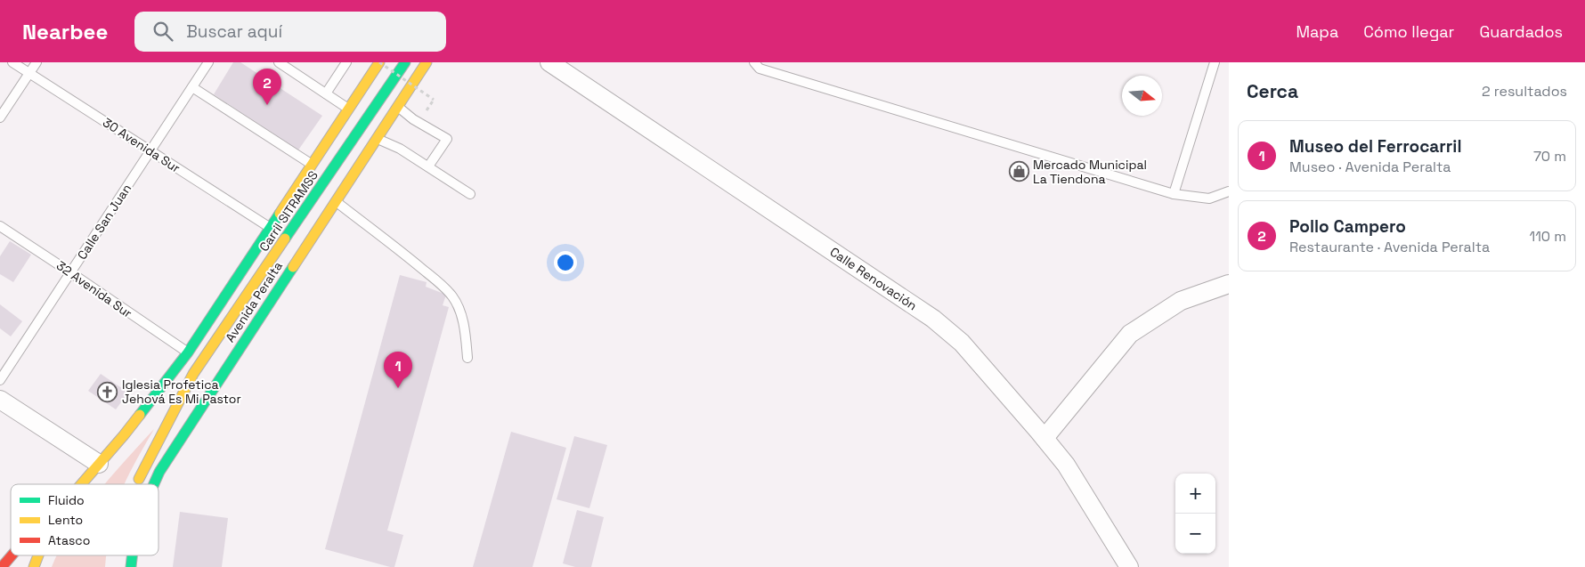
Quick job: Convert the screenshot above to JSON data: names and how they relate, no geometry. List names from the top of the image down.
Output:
{
  "streets": {
    "main road": ["Carril SITRAMSS", "Avenida Peralta"],
    "street": ["Calle Renovación"],
    "lane": ["30 Avenida Sur", "Calle San Juan", "32 Avenida Sur"]
  },
  "crossings": [
    ["30 Avenida Sur", "Calle San Juan"],
    ["30 Avenida Sur", "Avenida Peralta"],
    ["Calle San Juan", "32 Avenida Sur"],
    ["32 Avenida Sur", "Avenida Peralta"]
  ],
  "places": {
    "shop": ["Mercado Municipal La Tiendona"],
    "church": ["Iglesia Profetica Jehová Es Mi Pastor"]
  },
  "legend": ["Fluido", "Lento", "Atasco"],
  "north": "right",
  "page": {
    "header": "Nearbee",
    "search": "Buscar aquí",
    "nav": ["Mapa", "Cómo llegar", "Guardados"],
    "heading": ["Cerca", "2 resultados"],
    "pins": ["2", "1"],
    "list": [
      {
        "mark": "1",
        "name": "Museo del Ferrocarril",
        "note": "Museo · Avenida Peralta",
        "value": "70 m"
      },
      {
        "mark": "2",
        "name": "Pollo Campero",
        "note": "Restaurante · Avenida Peralta",
        "value": "110 m"
      }
    ],
    "map_buttons": ["+", "−"]
  }
}
